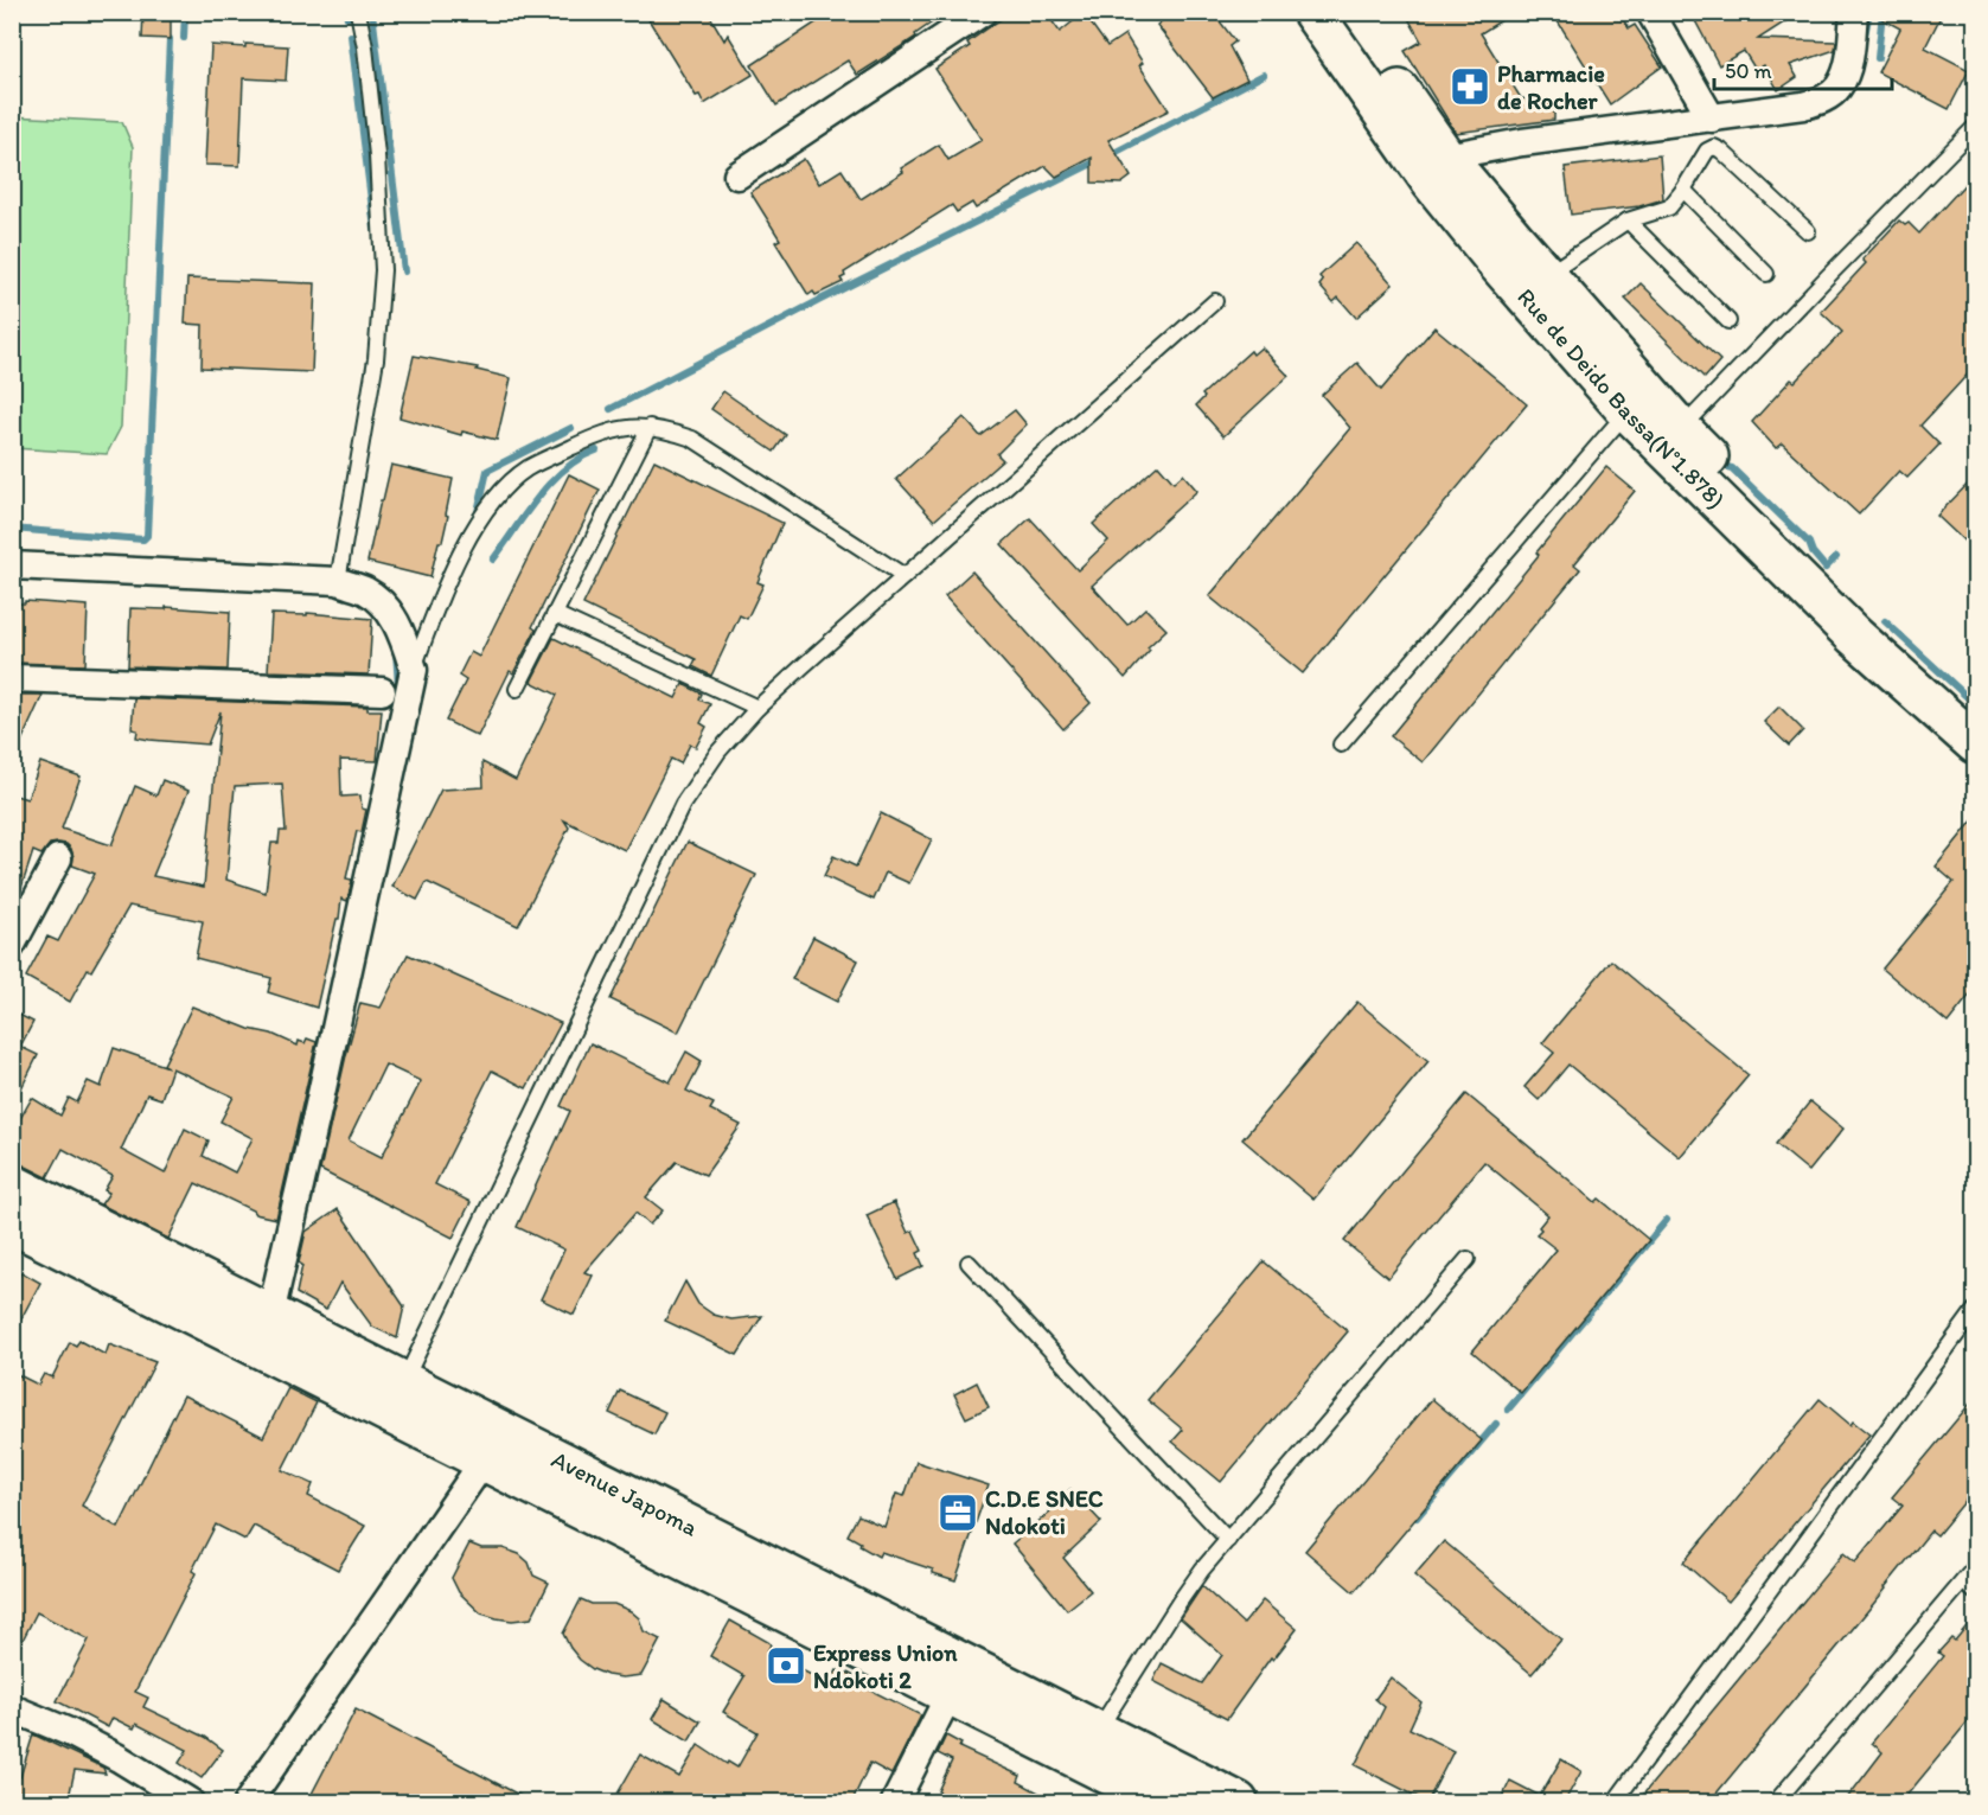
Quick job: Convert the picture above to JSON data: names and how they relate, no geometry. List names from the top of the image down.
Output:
{
  "streets": {
    "main road": ["Rue de Deido Bassa(N°1.878)", "Avenue Japoma"]
  },
  "places": {
    "pharmacy": ["Pharmacie de Rocher"],
    "office": ["C.D.E SNEC Ndokoti"],
    "bank": ["Express Union Ndokoti 2"]
  },
  "scale_bar": "50 m"
}
